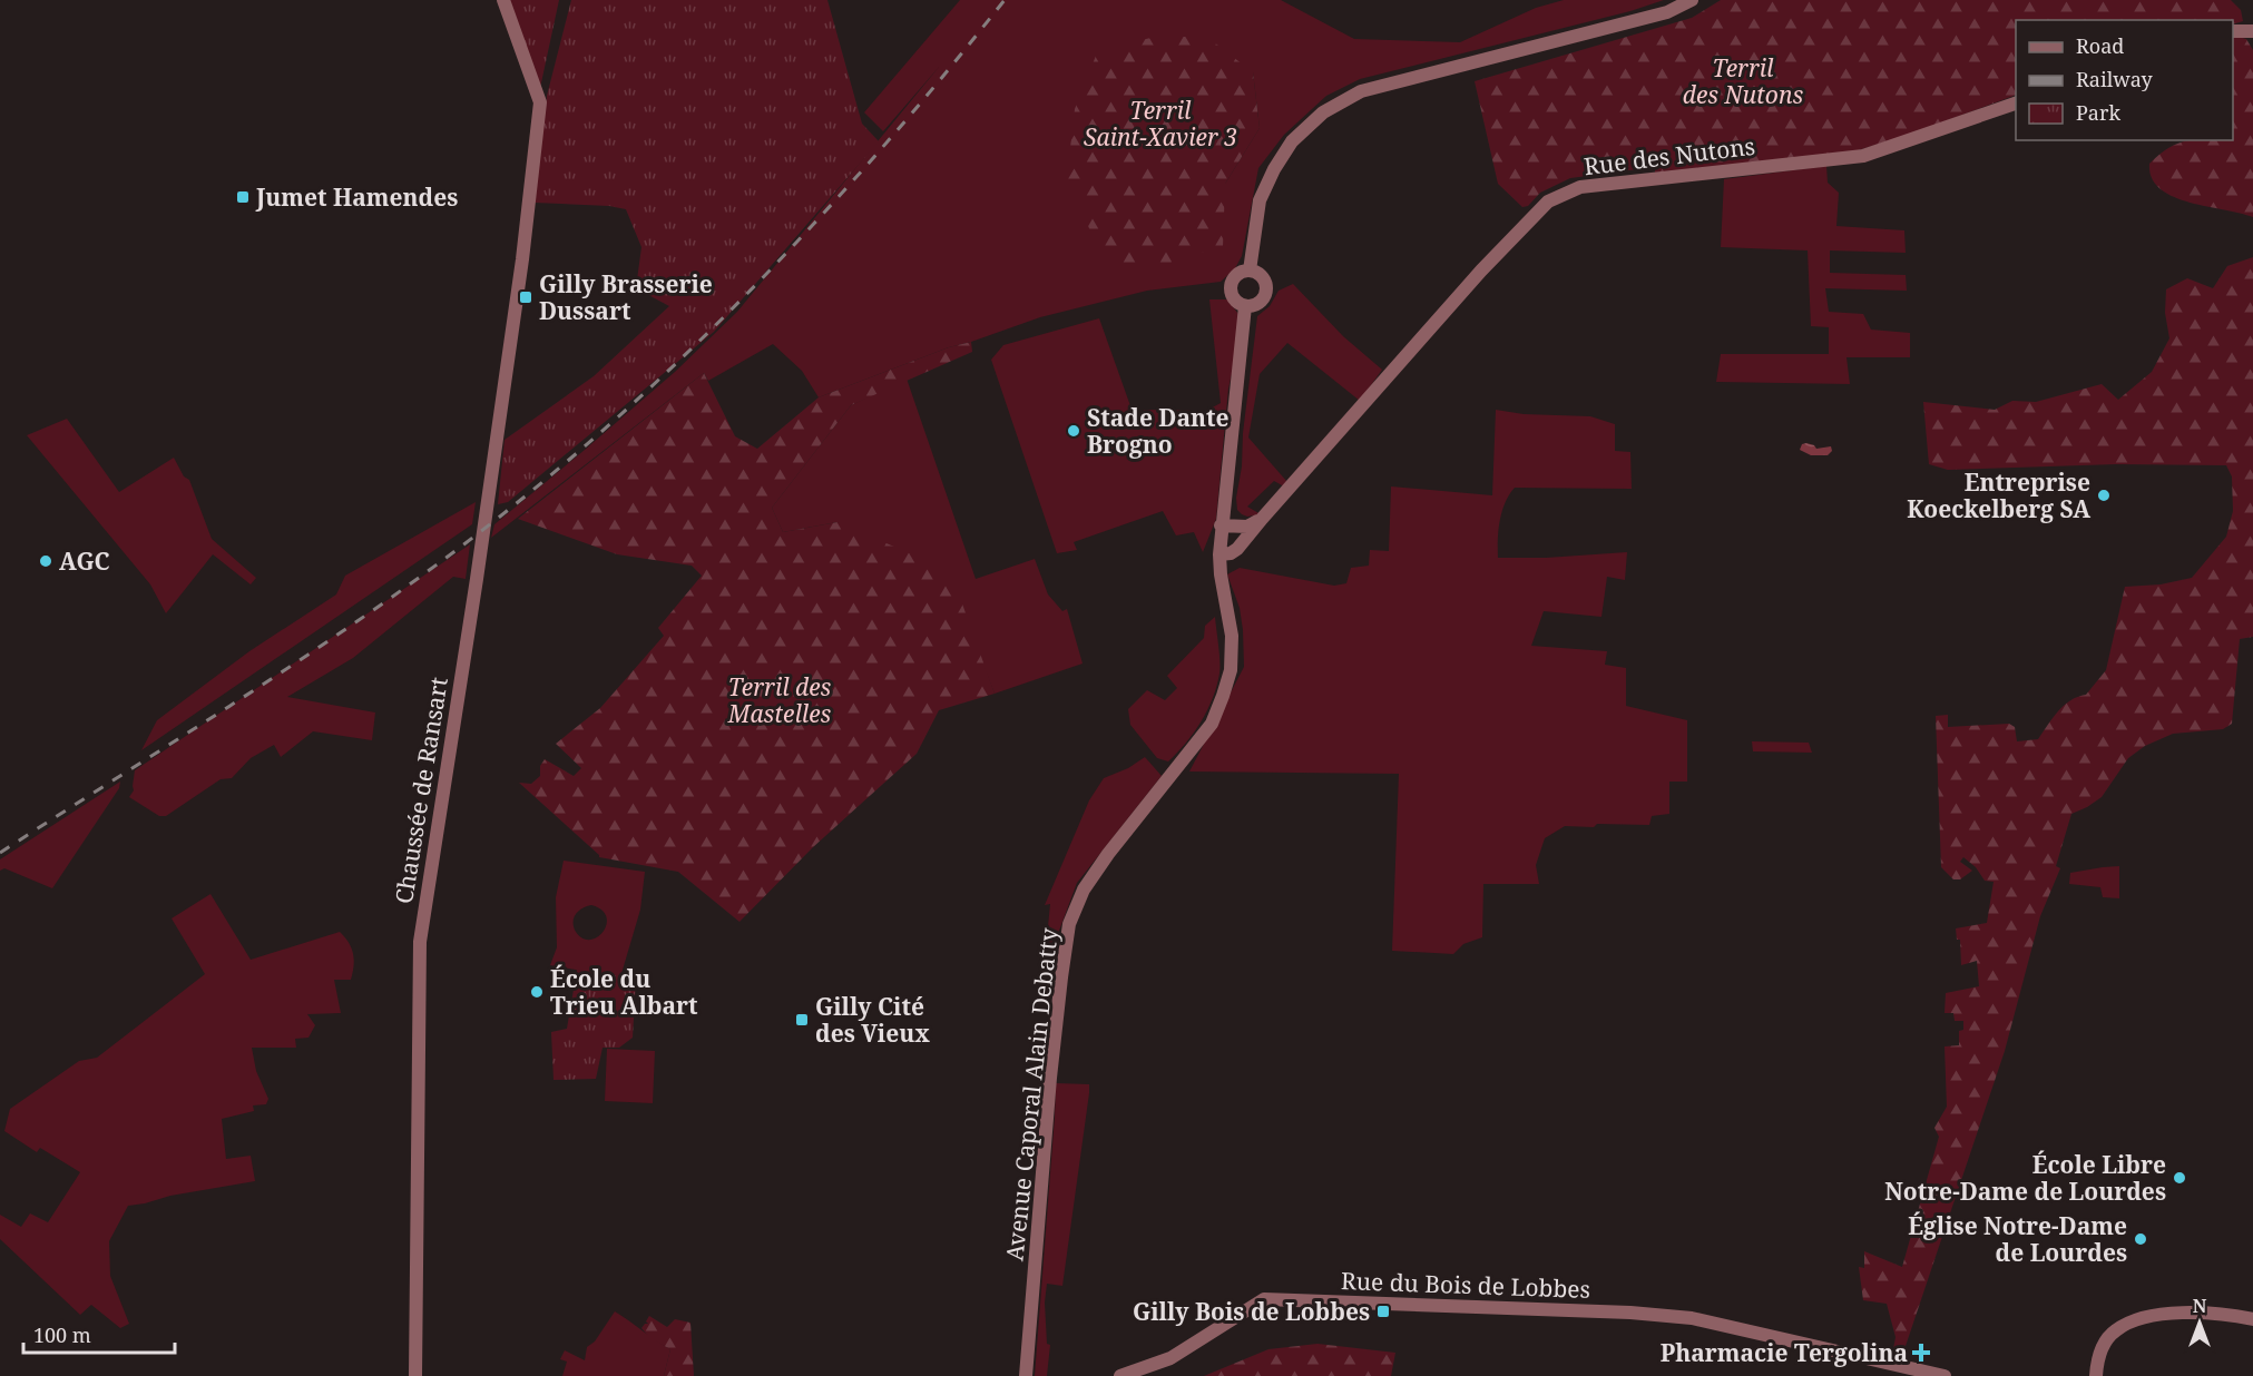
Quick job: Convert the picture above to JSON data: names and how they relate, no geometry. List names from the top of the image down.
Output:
{
  "streets": {
    "main road": [
      "Rue des Nutons",
      "Chaussée de Ransart",
      "Avenue Caporal Alain Debatty",
      "Rue du Bois de Lobbes"
    ]
  },
  "crossings": [
    ["Rue des Nutons", "Avenue Caporal Alain Debatty"]
  ],
  "parks": ["Terril des Nutons", "Terril Saint-Xavier 3", "Terril des Mastelles"],
  "places": {
    "transit": [
      "Jumet Hamendes",
      "Gilly Brasserie Dussart",
      "Gilly Cité des Vieux",
      "Gilly Bois de Lobbes"
    ],
    "other": [
      "Stade Dante Brogno",
      "Entreprise Koeckelberg SA",
      "AGC",
      "École du Trieu Albart",
      "École Libre Notre-Dame de Lourdes",
      "Église Notre-Dame de Lourdes"
    ],
    "health": ["Pharmacie Tergolina"]
  },
  "legend": ["Road", "Railway", "Park"],
  "scale_bar": "100 m",
  "north": "top"
}
